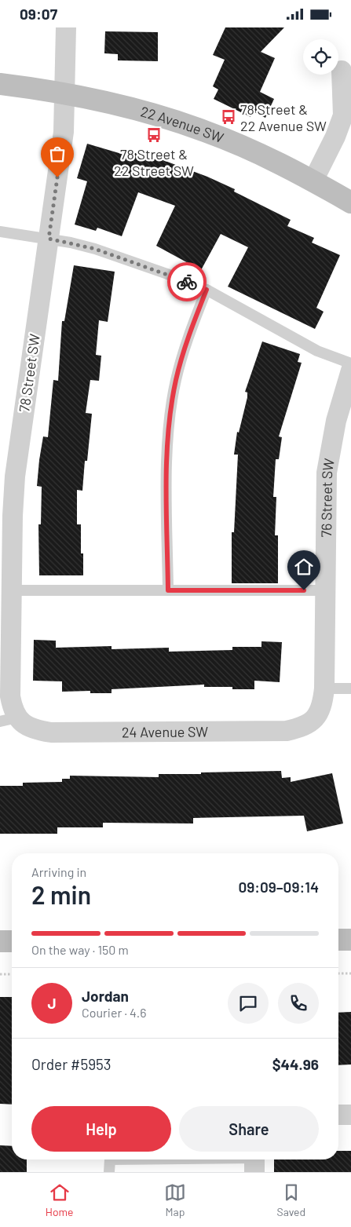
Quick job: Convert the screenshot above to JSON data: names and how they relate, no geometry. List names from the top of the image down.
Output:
{
  "streets": {
    "street": [
      "22 Avenue SW",
      "78 Street SW",
      "76 Street SW",
      "24 Avenue SW"
    ]
  },
  "crossings": [
    ["22 Avenue SW", "78 Street SW"],
    ["78 Street SW", "24 Avenue SW"],
    ["76 Street SW", "24 Avenue SW"]
  ],
  "places": {
    "bus stop": ["78 Street & 22 Avenue SW", "78 Street & 22 Street SW"]
  },
  "page": {
    "status": "09:07",
    "heading": ["2 min", "Arriving in", "09:09–09:14"],
    "panel": [
      "Jordan",
      "Courier · 4.6",
      "Order #5953",
      "$44.96"
    ],
    "bar": "On the way · 150 m",
    "round": "J",
    "buttons": ["Help", "Share"],
    "tabs": ["Home", "Map", "Saved"]
  }
}
